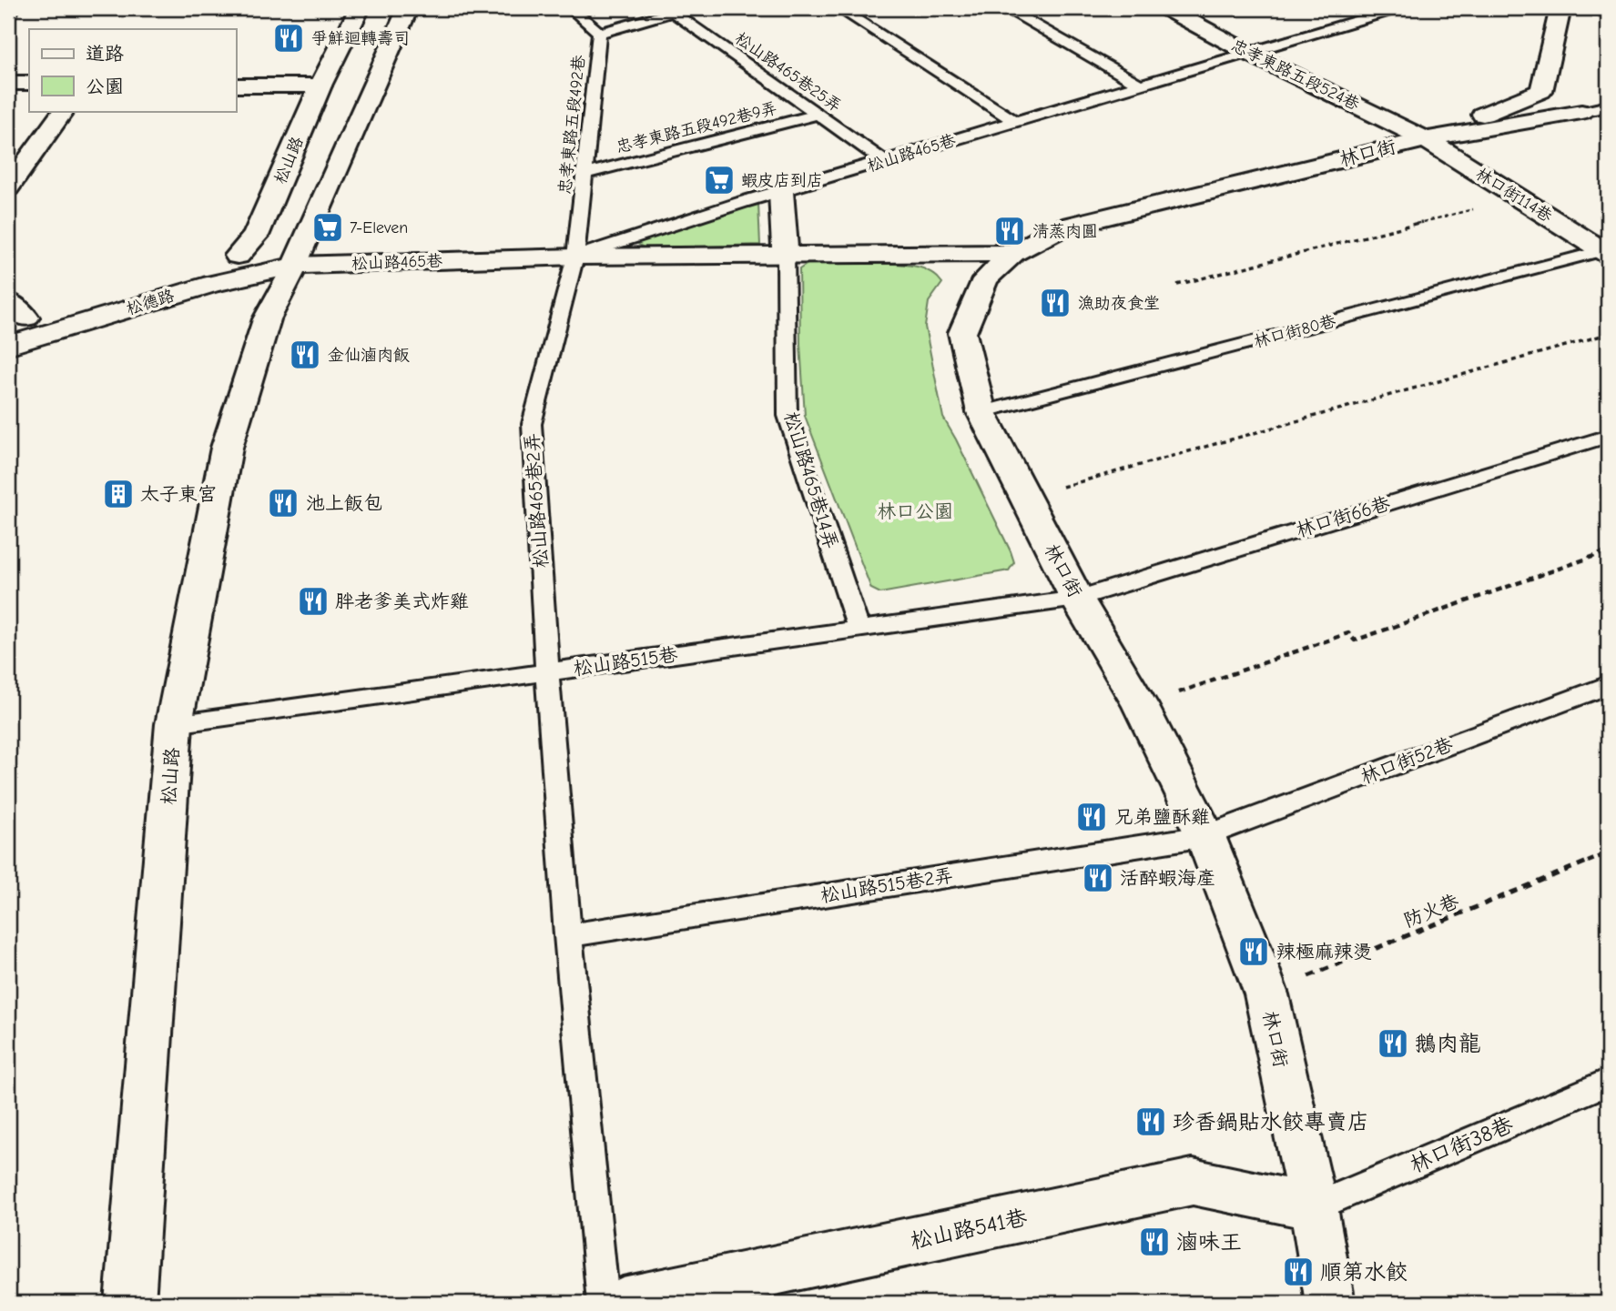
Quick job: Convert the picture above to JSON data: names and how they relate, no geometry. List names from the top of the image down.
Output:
{
  "streets": {
    "street": [
      "忠孝東路五段524巷",
      "松山路465巷",
      "林口街",
      "松山路",
      "林口街114巷",
      "松德路",
      "松山路541巷"
    ],
    "lane": [
      "松山路465巷25弄",
      "忠孝東路五段492巷",
      "忠孝東路五段492巷9弄",
      "林口街80巷",
      "松山路465巷14弄",
      "松山路465巷2弄",
      "林口街66巷",
      "松山路515巷",
      "林口街52巷",
      "松山路515巷2弄",
      "林口街38巷"
    ],
    "path": ["防火巷"]
  },
  "crossings": [
    ["松山路465巷25弄", "忠孝東路五段492巷9弄"],
    ["松山路465巷25弄", "松山路465巷"],
    ["忠孝東路五段524巷", "松山路465巷"],
    ["忠孝東路五段524巷", "林口街"],
    ["忠孝東路五段524巷", "林口街114巷"],
    ["忠孝東路五段492巷", "忠孝東路五段492巷9弄"],
    ["忠孝東路五段492巷", "松山路465巷"],
    ["忠孝東路五段492巷", "松山路465巷2弄"],
    ["松山路465巷", "林口街"],
    ["松山路465巷", "松山路"],
    ["松山路465巷", "松德路"],
    ["松山路465巷", "松山路465巷14弄"],
    ["松山路465巷", "松山路465巷2弄"],
    ["林口街", "林口街114巷"],
    ["林口街", "林口街80巷"],
    ["林口街", "林口街66巷"],
    ["林口街", "松山路515巷"],
    ["林口街", "林口街52巷"],
    ["林口街", "松山路515巷2弄"],
    ["林口街", "防火巷"],
    ["林口街", "林口街38巷"],
    ["林口街", "松山路541巷"],
    ["松山路", "松德路"],
    ["松山路", "松山路515巷"],
    ["林口街114巷", "林口街80巷"],
    ["松山路465巷14弄", "松山路515巷"],
    ["松山路465巷2弄", "松山路515巷"],
    ["林口街66巷", "松山路515巷"],
    ["林口街52巷", "松山路515巷2弄"],
    ["林口街38巷", "松山路541巷"]
  ],
  "parks": ["林口公園"],
  "places": {
    "restaurant": [
      "爭鮮迴轉壽司",
      "清蒸肉圓",
      "漁助夜食堂",
      "金仙滷肉飯",
      "池上飯包",
      "胖老爹美式炸雞",
      "兄弟鹽酥雞",
      "活醉蝦海產",
      "辣極麻辣燙",
      "鵝肉龍",
      "珍香鍋貼水餃專賣店",
      "滷味王",
      "順第水餃"
    ],
    "supermarket": ["蝦皮店到店", "7-Eleven"],
    "building": ["太子東宮"]
  },
  "legend": ["道路", "公園"]
}
